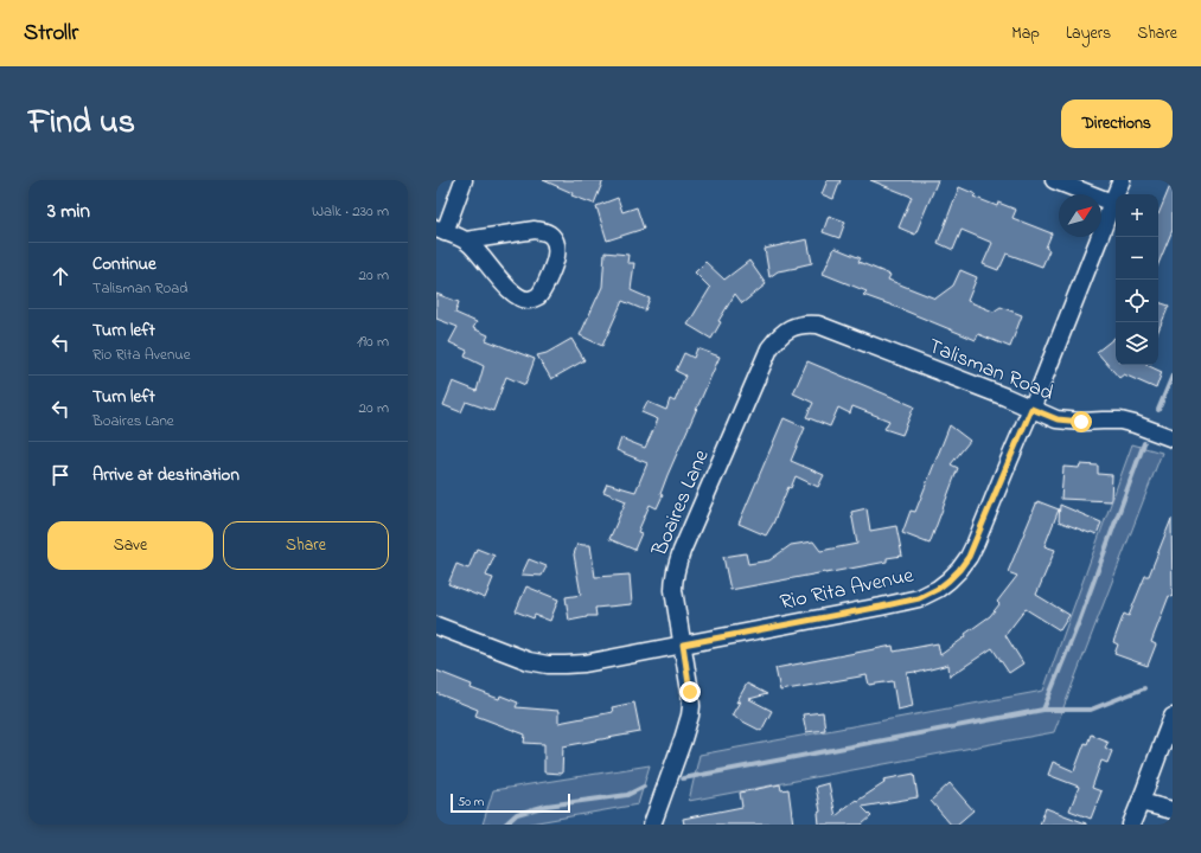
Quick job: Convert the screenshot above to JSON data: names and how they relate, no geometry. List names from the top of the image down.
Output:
{
  "streets": {
    "street": ["Talisman Road", "Boaires Lane", "Rio Rita Avenue"]
  },
  "crossings": [
    ["Talisman Road", "Boaires Lane"],
    ["Talisman Road", "Rio Rita Avenue"],
    ["Boaires Lane", "Rio Rita Avenue"]
  ],
  "scale_bar": "50 m",
  "north": "top right",
  "page": {
    "header": "Strollr",
    "nav": ["Map", "Layers", "Share"],
    "title": "Find us",
    "buttons": [
      "Directions",
      ["Save", "Share"]
    ],
    "heading": ["3 min", "Walk · 230 m"],
    "map_buttons": ["+", "−"],
    "list": [
      ["Continue", "Talisman Road", "20 m"],
      ["Turn left", "Rio Rita Avenue", "190 m"],
      ["Turn left", "Boaires Lane", "20 m"],
      "Arrive at destination"
    ],
    "scale": "50 m"
  }
}
